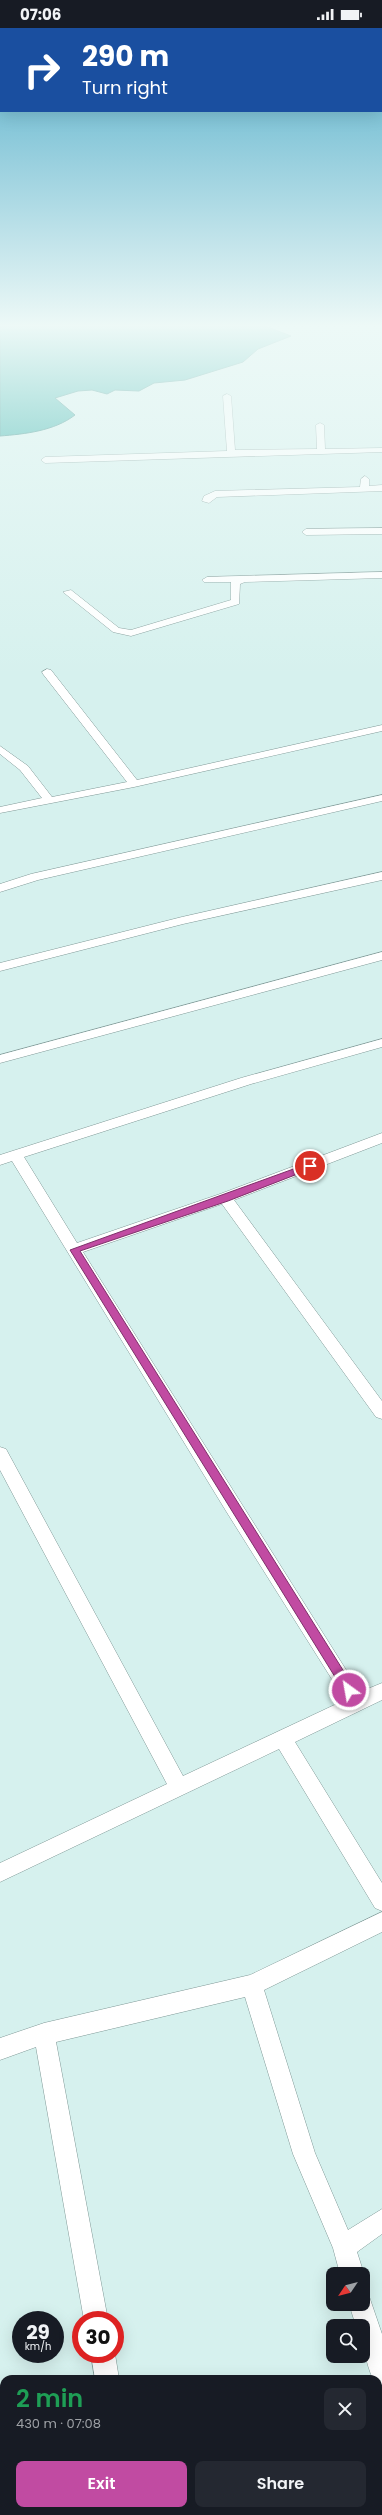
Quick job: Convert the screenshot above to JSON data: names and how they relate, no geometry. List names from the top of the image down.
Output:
{
  "north": "bottom left",
  "page": {
    "status": "07:06",
    "turn": ["290 m", "Turn right"],
    "speed": "29 km/h",
    "limit": "30",
    "heading": ["2 min", "430 m · 07:08"],
    "buttons": ["Exit", "Share"]
  }
}
